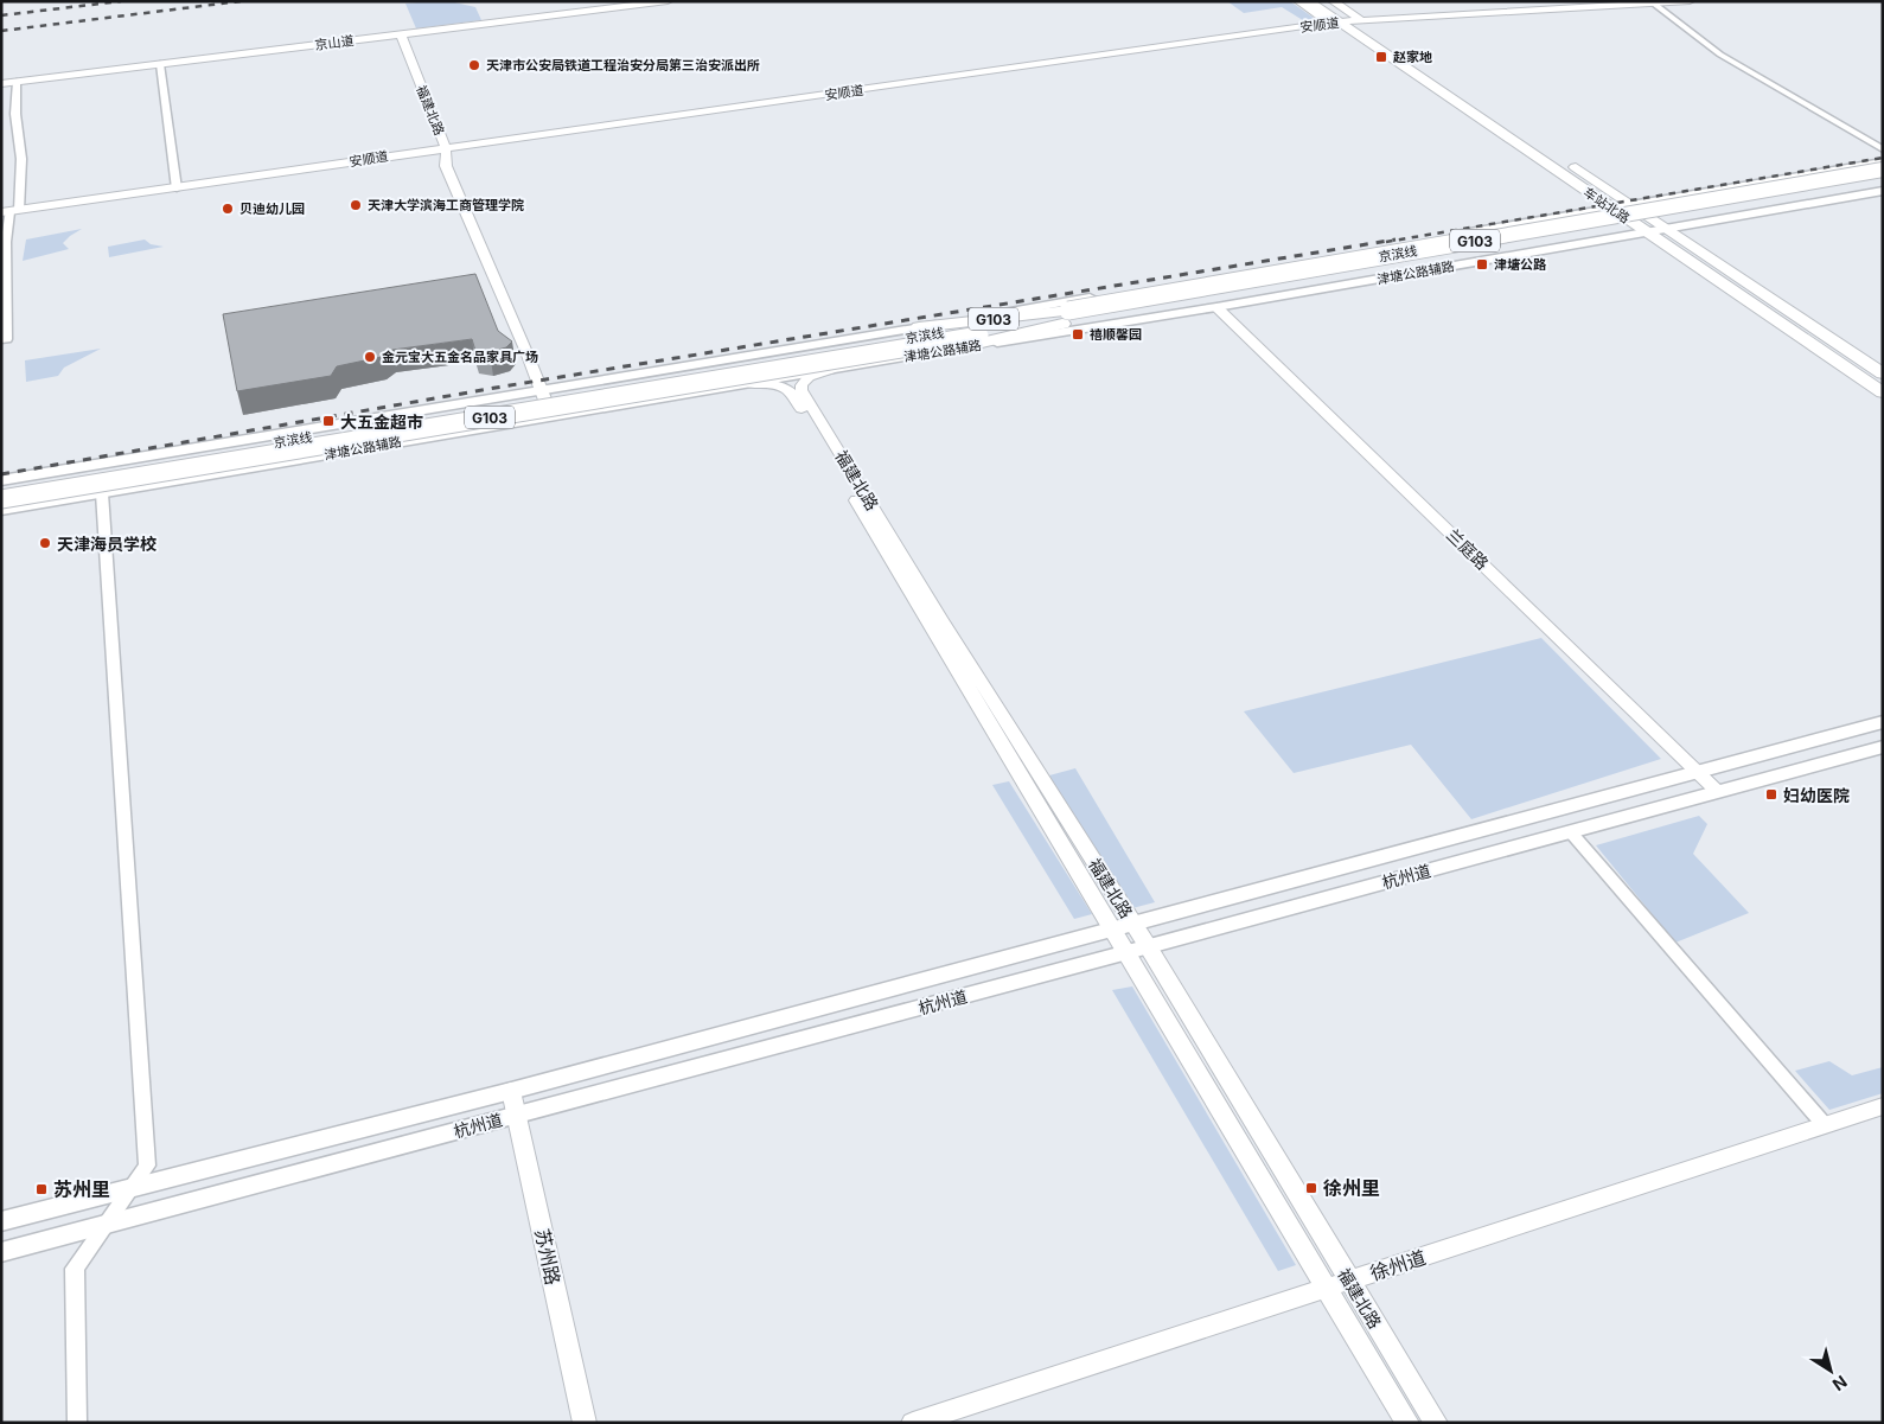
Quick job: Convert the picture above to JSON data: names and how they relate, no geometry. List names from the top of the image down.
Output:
{
  "streets": {
    "highway": ["G103", "京滨线"],
    "main road": ["车站北路", "津塘公路辅路", "杭州道"],
    "street": [
      "安顺道",
      "京山道",
      "福建北路",
      "兰庭路",
      "苏州路",
      "徐州道"
    ]
  },
  "crossings": [
    ["安顺道", "福建北路"],
    ["安顺道", "车站北路"],
    ["京山道", "福建北路"],
    ["福建北路", "津塘公路辅路"],
    ["福建北路", "杭州道"],
    ["福建北路", "徐州道"],
    ["车站北路", "津塘公路辅路"],
    ["G103", "京滨线"],
    ["G103", "津塘公路辅路"],
    ["津塘公路辅路", "兰庭路"],
    ["兰庭路", "杭州道"],
    ["杭州道", "苏州路"]
  ],
  "places": {
    "transit": [
      "赵家地",
      "津塘公路",
      "禧顺馨园",
      "大五金超市",
      "妇幼医院",
      "徐州里",
      "苏州里"
    ],
    "other": [
      "天津市公安局铁道工程治安分局第三治安派出所",
      "天津大学滨海工商管理学院",
      "贝迪幼儿园",
      "金元宝大五金名品家具广场",
      "天津海员学校"
    ]
  },
  "north": "bottom right"
}
